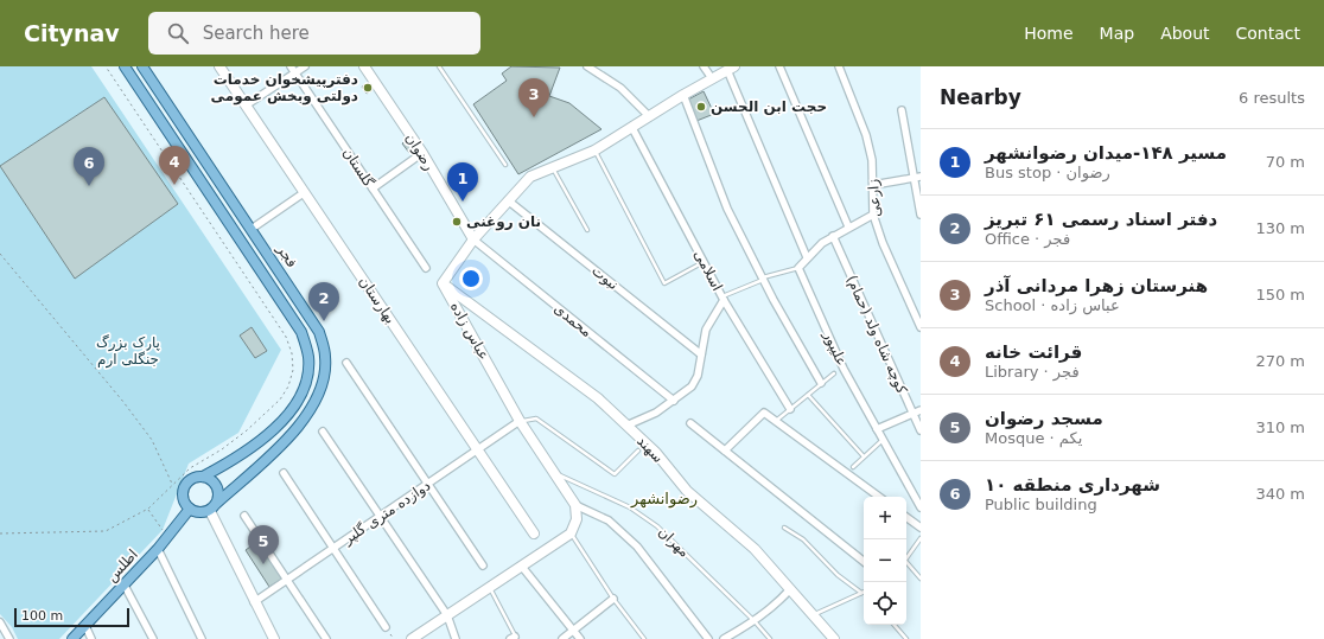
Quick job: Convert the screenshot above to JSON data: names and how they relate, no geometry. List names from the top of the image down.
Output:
{
  "streets": {
    "main road": [
      "رضوان",
      "فجر",
      "بهارستان",
      "عباس زاده",
      "سهند",
      "اطلس"
    ],
    "street": [
      "گلستان",
      "زارعی",
      "اسلامی",
      "نبوت",
      "محمدی",
      "کوچه شاه ولد (حمام)",
      "علیپور",
      "دوازده متری گلپر",
      "مهران"
    ]
  },
  "crossings": [
    ["رضوان", "محمدی"],
    ["فجر", "اطلس"],
    ["بهارستان", "دوازده متری گلپر"],
    ["عباس زاده", "سهند"],
    ["عباس زاده", "دوازده متری گلپر"],
    ["عباس زاده", "مهران"]
  ],
  "districts": ["رضوانشهر"],
  "parks": ["پارک بزرگ جنگلی ارم"],
  "places": ["دفترپیشخوان خدمات دولتی وبخش عمومی", "حجت ابن الحسن", "نان روغنی"],
  "scale_bar": "100 m",
  "page": {
    "header": "Citynav",
    "search": "Search here",
    "nav": [
      "Home",
      "Map",
      "About",
      "Contact"
    ],
    "heading": ["Nearby", "6 results"],
    "pins": [
      "3",
      "4",
      "6",
      "1",
      "2",
      "5"
    ],
    "list": [
      {
        "mark": "1",
        "name": "مسیر ۱۴۸-میدان رضوانشهر",
        "note": "Bus stop · رضوان",
        "value": "70 m"
      },
      {
        "mark": "2",
        "name": "دفتر اسناد رسمی ۶۱ تبریز",
        "note": "Office · فجر",
        "value": "130 m"
      },
      {
        "mark": "3",
        "name": "هنرستان زهرا مردانی آذر",
        "note": "School · عباس زاده",
        "value": "150 m"
      },
      {
        "mark": "4",
        "name": "قرائت خانه",
        "note": "Library · فجر",
        "value": "270 m"
      },
      {
        "mark": "5",
        "name": "مسجد رضوان",
        "note": "Mosque · یکم",
        "value": "310 m"
      },
      {
        "mark": "6",
        "name": "شهرداری منطقه ۱۰",
        "note": "Public building",
        "value": "340 m"
      }
    ],
    "map_buttons": ["+", "−"],
    "scale": "100 m"
  }
}
